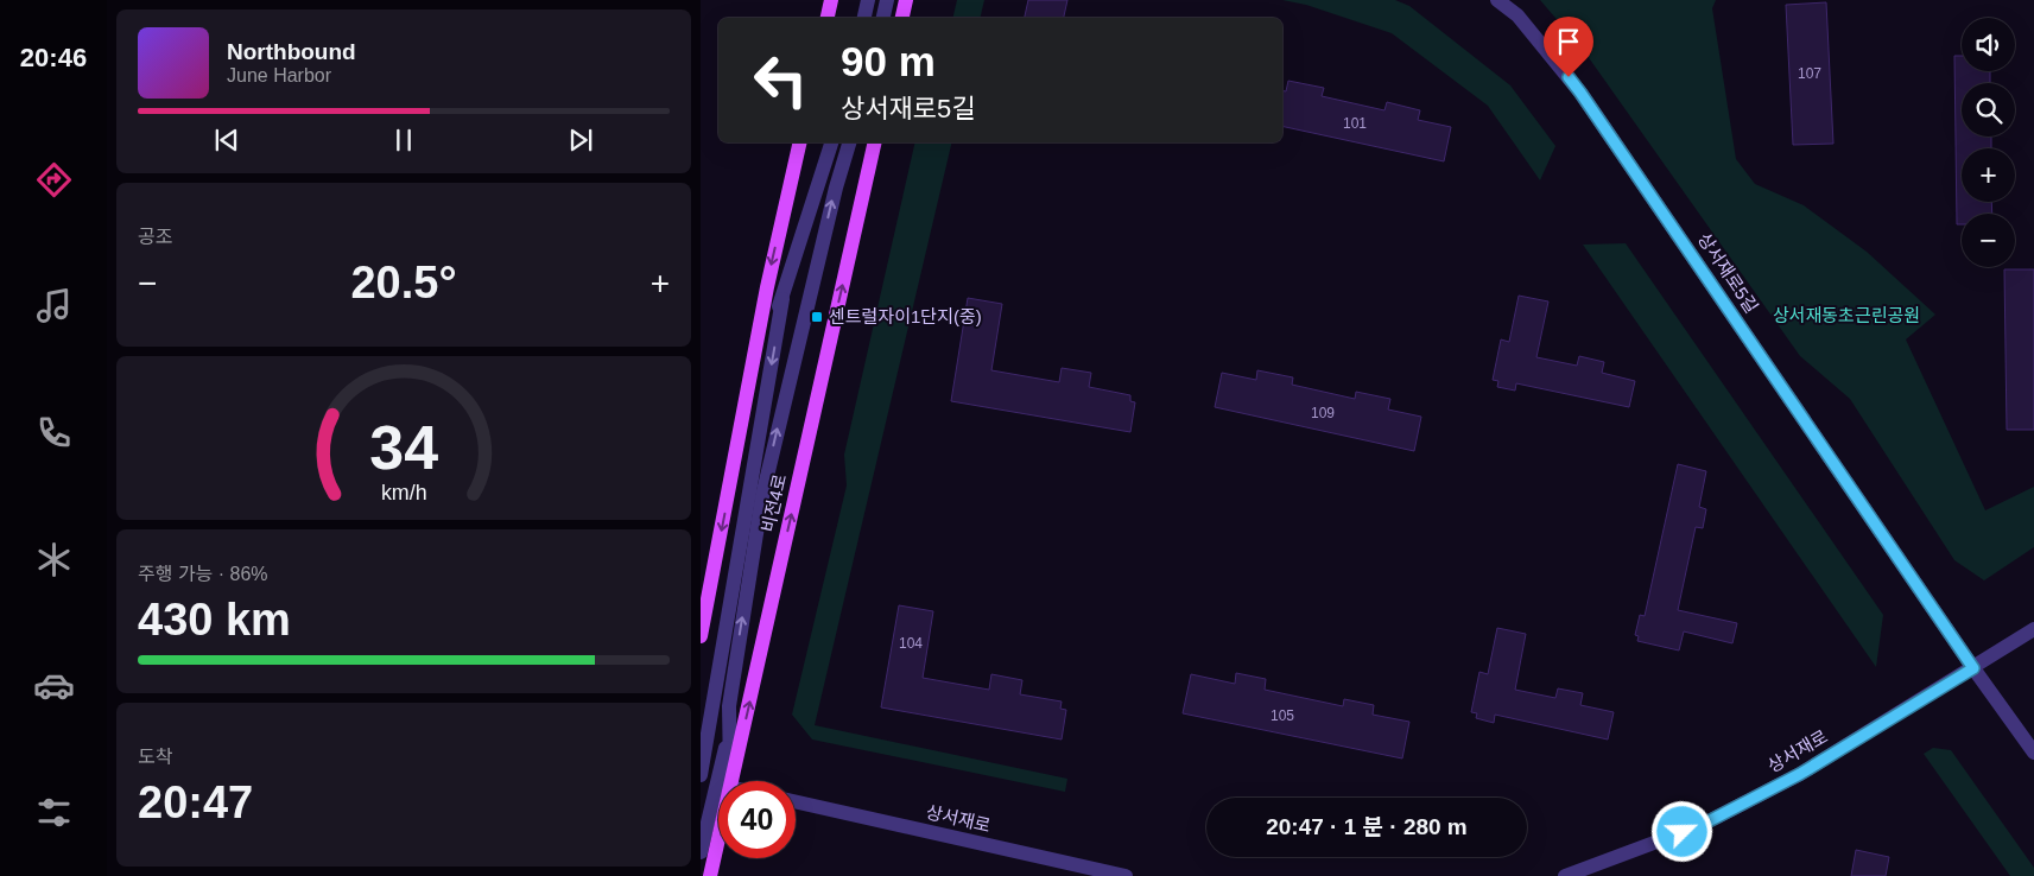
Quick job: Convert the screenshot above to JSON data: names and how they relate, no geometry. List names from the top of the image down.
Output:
{
  "streets": {
    "main road": ["비전4로"],
    "street": ["상서재로5길", "상서재로"]
  },
  "crossings": [
    ["상서재로5길", "상서재로"]
  ],
  "parks": ["상서재동초근린공원"],
  "places": {
    "transit": ["센트럴자이1단지(중)"]
  },
  "house_numbers": [
    "107",
    "101",
    "109",
    "104",
    "105"
  ],
  "page": {
    "tabs": "20:46",
    "map_buttons": ["+", "−"],
    "turn": ["90 m", "상서재로5길"],
    "song": ["Northbound", "June Harbor"],
    "tile": [
      "공조",
      ["주행 가능 · 86%", "430 km"],
      ["도착", "20:47"]
    ],
    "heat": ["−", "20.5°", "+"],
    "limit": "40",
    "trip": "20:47 · 1 분 · 280 m",
    "gauge": ["34", "km/h"]
  }
}
